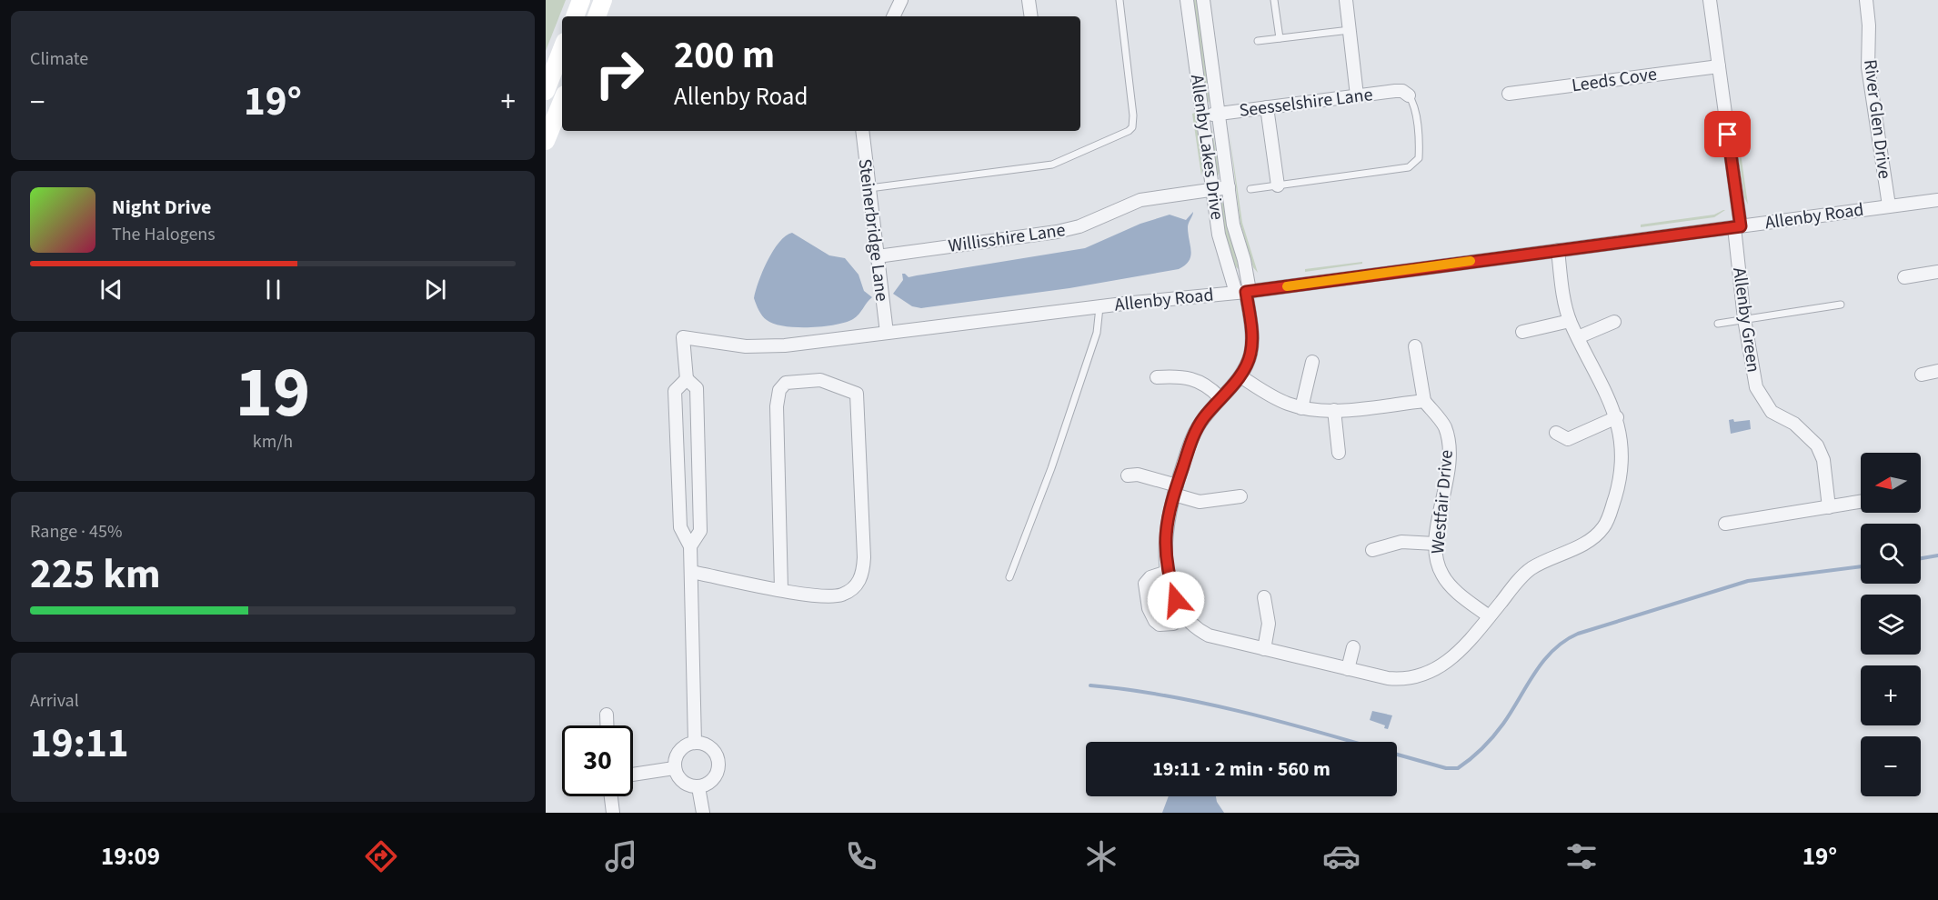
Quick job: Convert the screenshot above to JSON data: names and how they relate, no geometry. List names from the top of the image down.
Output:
{
  "streets": {
    "street": [
      "Leeds Cove",
      "Seesselshire Lane",
      "River Glen Drive",
      "Allenby Lakes Drive",
      "Allenby Road",
      "Steinerbridge Lane",
      "Willisshire Lane",
      "Allenby Green",
      "Westfair Drive"
    ]
  },
  "crossings": [
    ["Leeds Cove", "Allenby Green"],
    ["Seesselshire Lane", "Allenby Lakes Drive"],
    ["River Glen Drive", "Allenby Road"],
    ["Allenby Lakes Drive", "Allenby Road"],
    ["Allenby Lakes Drive", "Willisshire Lane"],
    ["Allenby Road", "Steinerbridge Lane"],
    ["Allenby Road", "Allenby Green"],
    ["Steinerbridge Lane", "Willisshire Lane"]
  ],
  "north": "left",
  "page": {
    "tile": [
      "Climate",
      ["19", "km/h"],
      ["Range · 45%", "225 km"],
      ["Arrival", "19:11"]
    ],
    "turn": ["200 m", "Allenby Road"],
    "heat": ["−", "19°", "+"],
    "song": ["Night Drive", "The Halogens"],
    "map_buttons": ["+", "−"],
    "limit": "30",
    "trip": "19:11 · 2 min · 560 m",
    "tabs": ["19:09", "19°"]
  }
}
